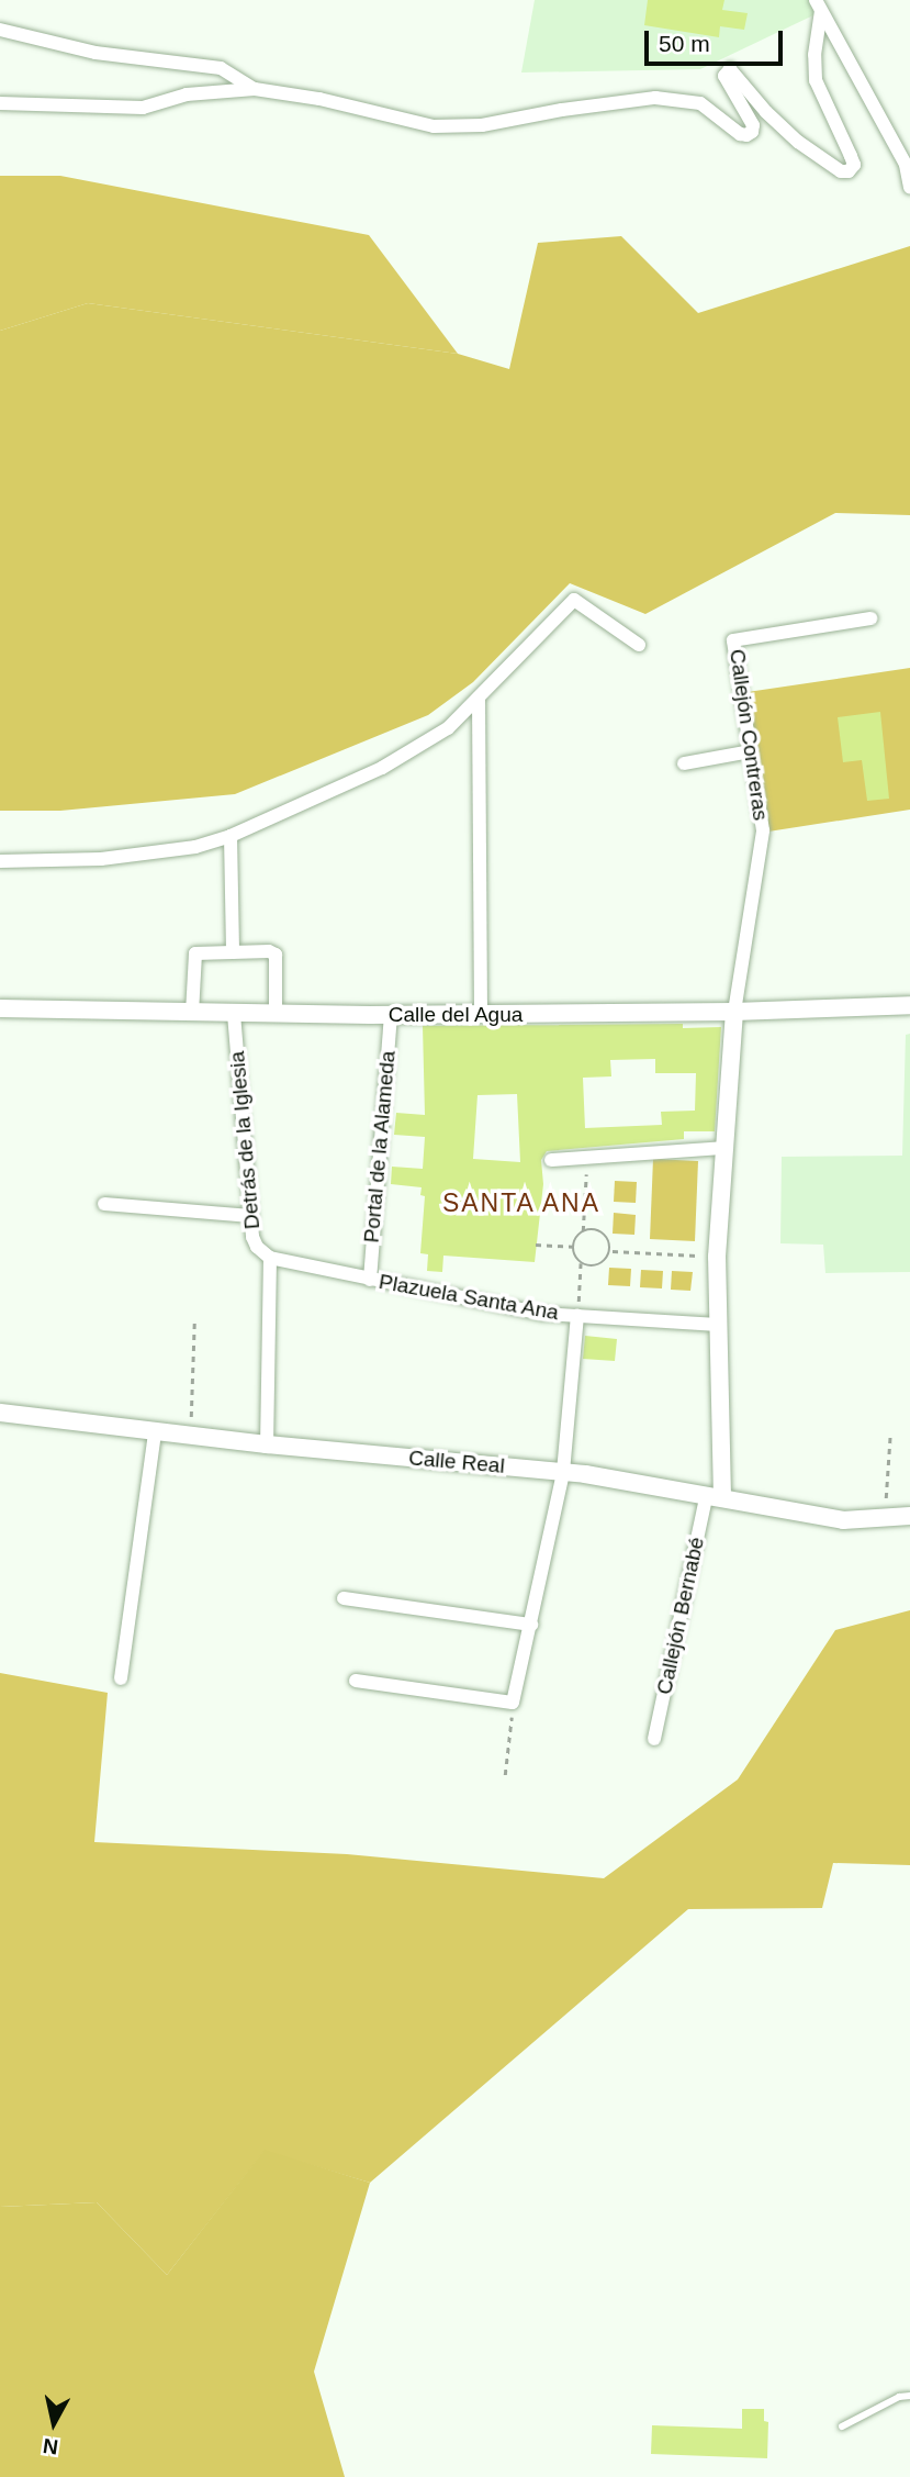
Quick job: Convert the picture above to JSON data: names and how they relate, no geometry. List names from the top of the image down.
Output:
{
  "streets": {
    "street": [
      "Callejón Contreras",
      "Calle del Agua",
      "Detrás de la Iglesia",
      "Portal de la Alameda",
      "Plazuela Santa Ana",
      "Calle Real",
      "Callejón Bernabé"
    ]
  },
  "crossings": [
    ["Callejón Contreras", "Calle del Agua"],
    ["Calle del Agua", "Detrás de la Iglesia"],
    ["Calle del Agua", "Portal de la Alameda"],
    ["Detrás de la Iglesia", "Plazuela Santa Ana"],
    ["Detrás de la Iglesia", "Calle Real"],
    ["Portal de la Alameda", "Plazuela Santa Ana"],
    ["Calle Real", "Callejón Bernabé"]
  ],
  "districts": ["SANTA ANA"],
  "scale_bar": "50 m",
  "north": "bottom"
}
